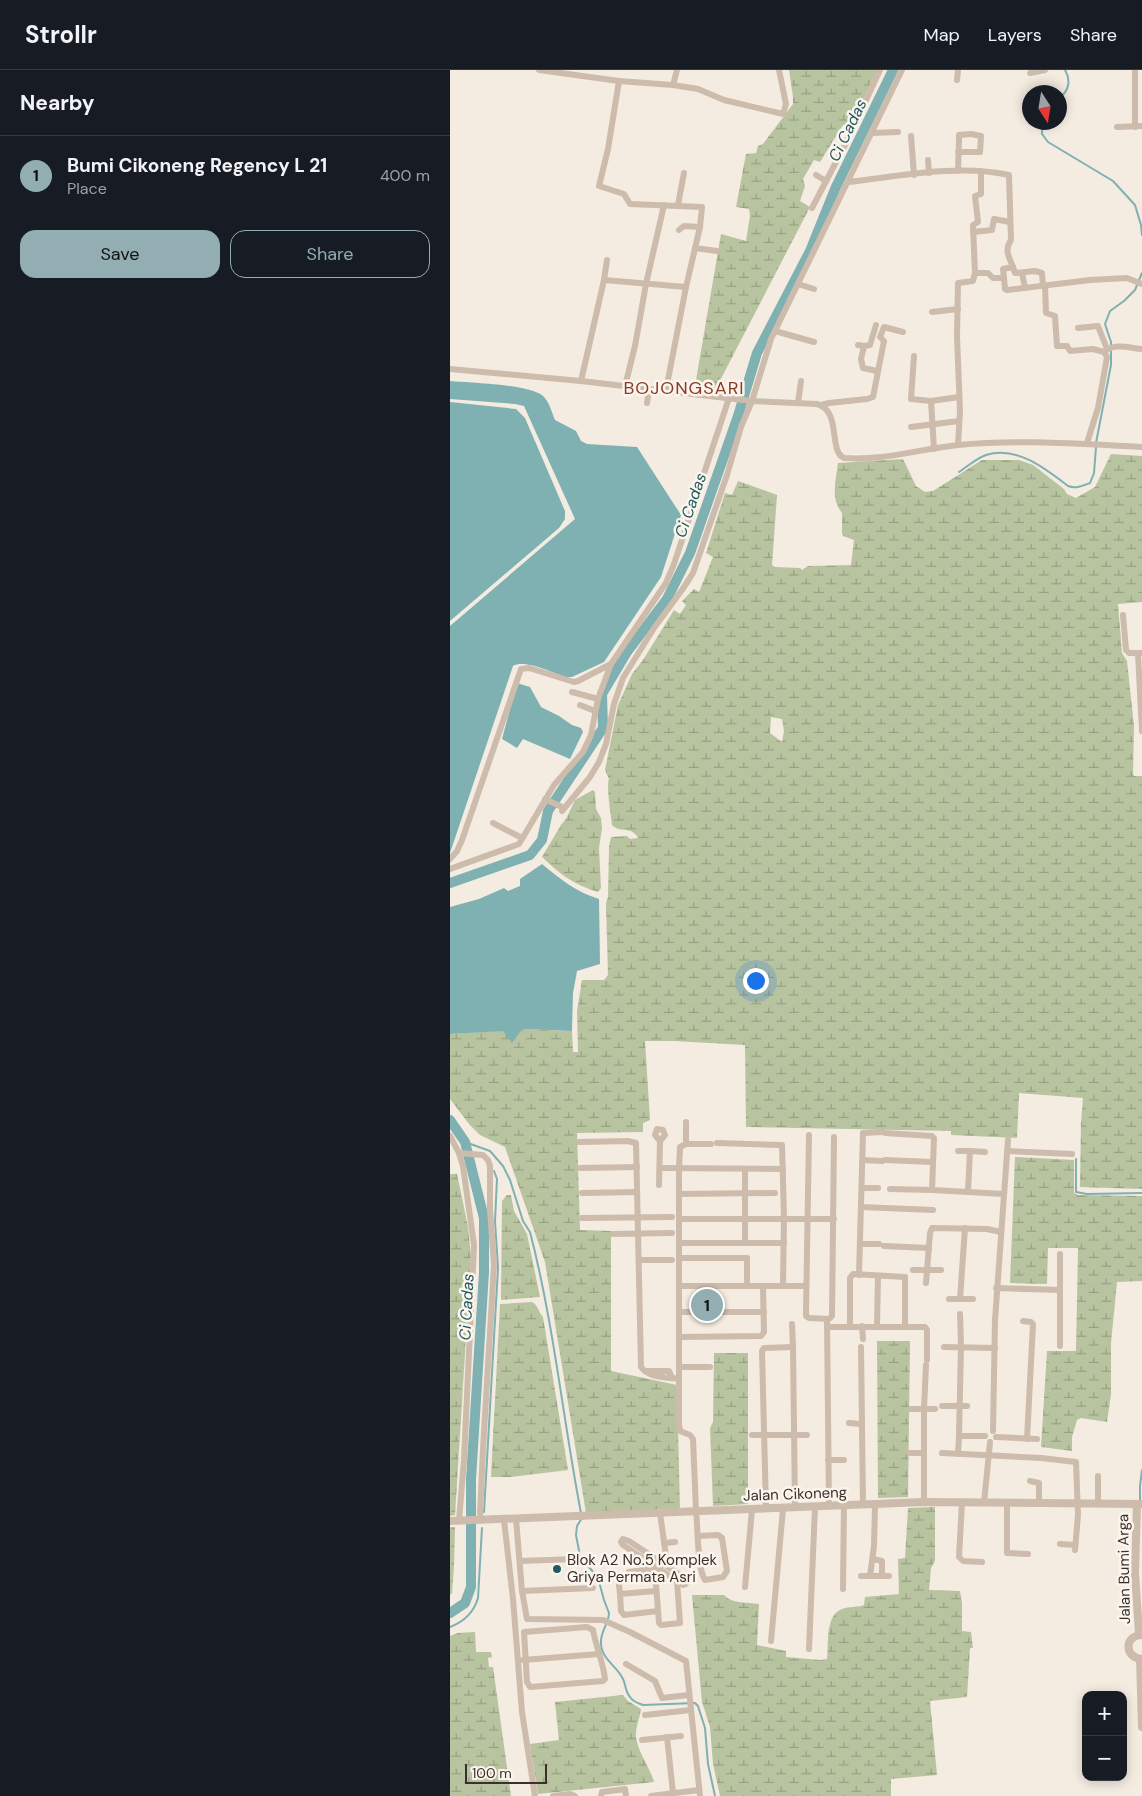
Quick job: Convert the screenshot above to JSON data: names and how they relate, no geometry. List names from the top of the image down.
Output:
{
  "streets": {
    "street": ["Jalan Cikoneng", "Jalan Bumi Arga"]
  },
  "crossings": [
    ["Jalan Cikoneng", "Jalan Bumi Arga"]
  ],
  "districts": ["BOJONGSARI"],
  "water": ["Ci Cadas"],
  "places": ["Blok A2 No.5 Komplek Griya Permata Asri"],
  "scale_bar": "100 m",
  "north": "bottom",
  "page": {
    "header": "Strollr",
    "nav": ["Map", "Layers", "Share"],
    "heading": "Nearby",
    "list": [
      {
        "mark": "1",
        "name": "Bumi Cikoneng Regency L 21",
        "note": "Place",
        "value": "400 m"
      }
    ],
    "buttons": ["Save", "Share"],
    "pins": "1",
    "map_buttons": ["+", "−"],
    "scale": "100 m"
  }
}
